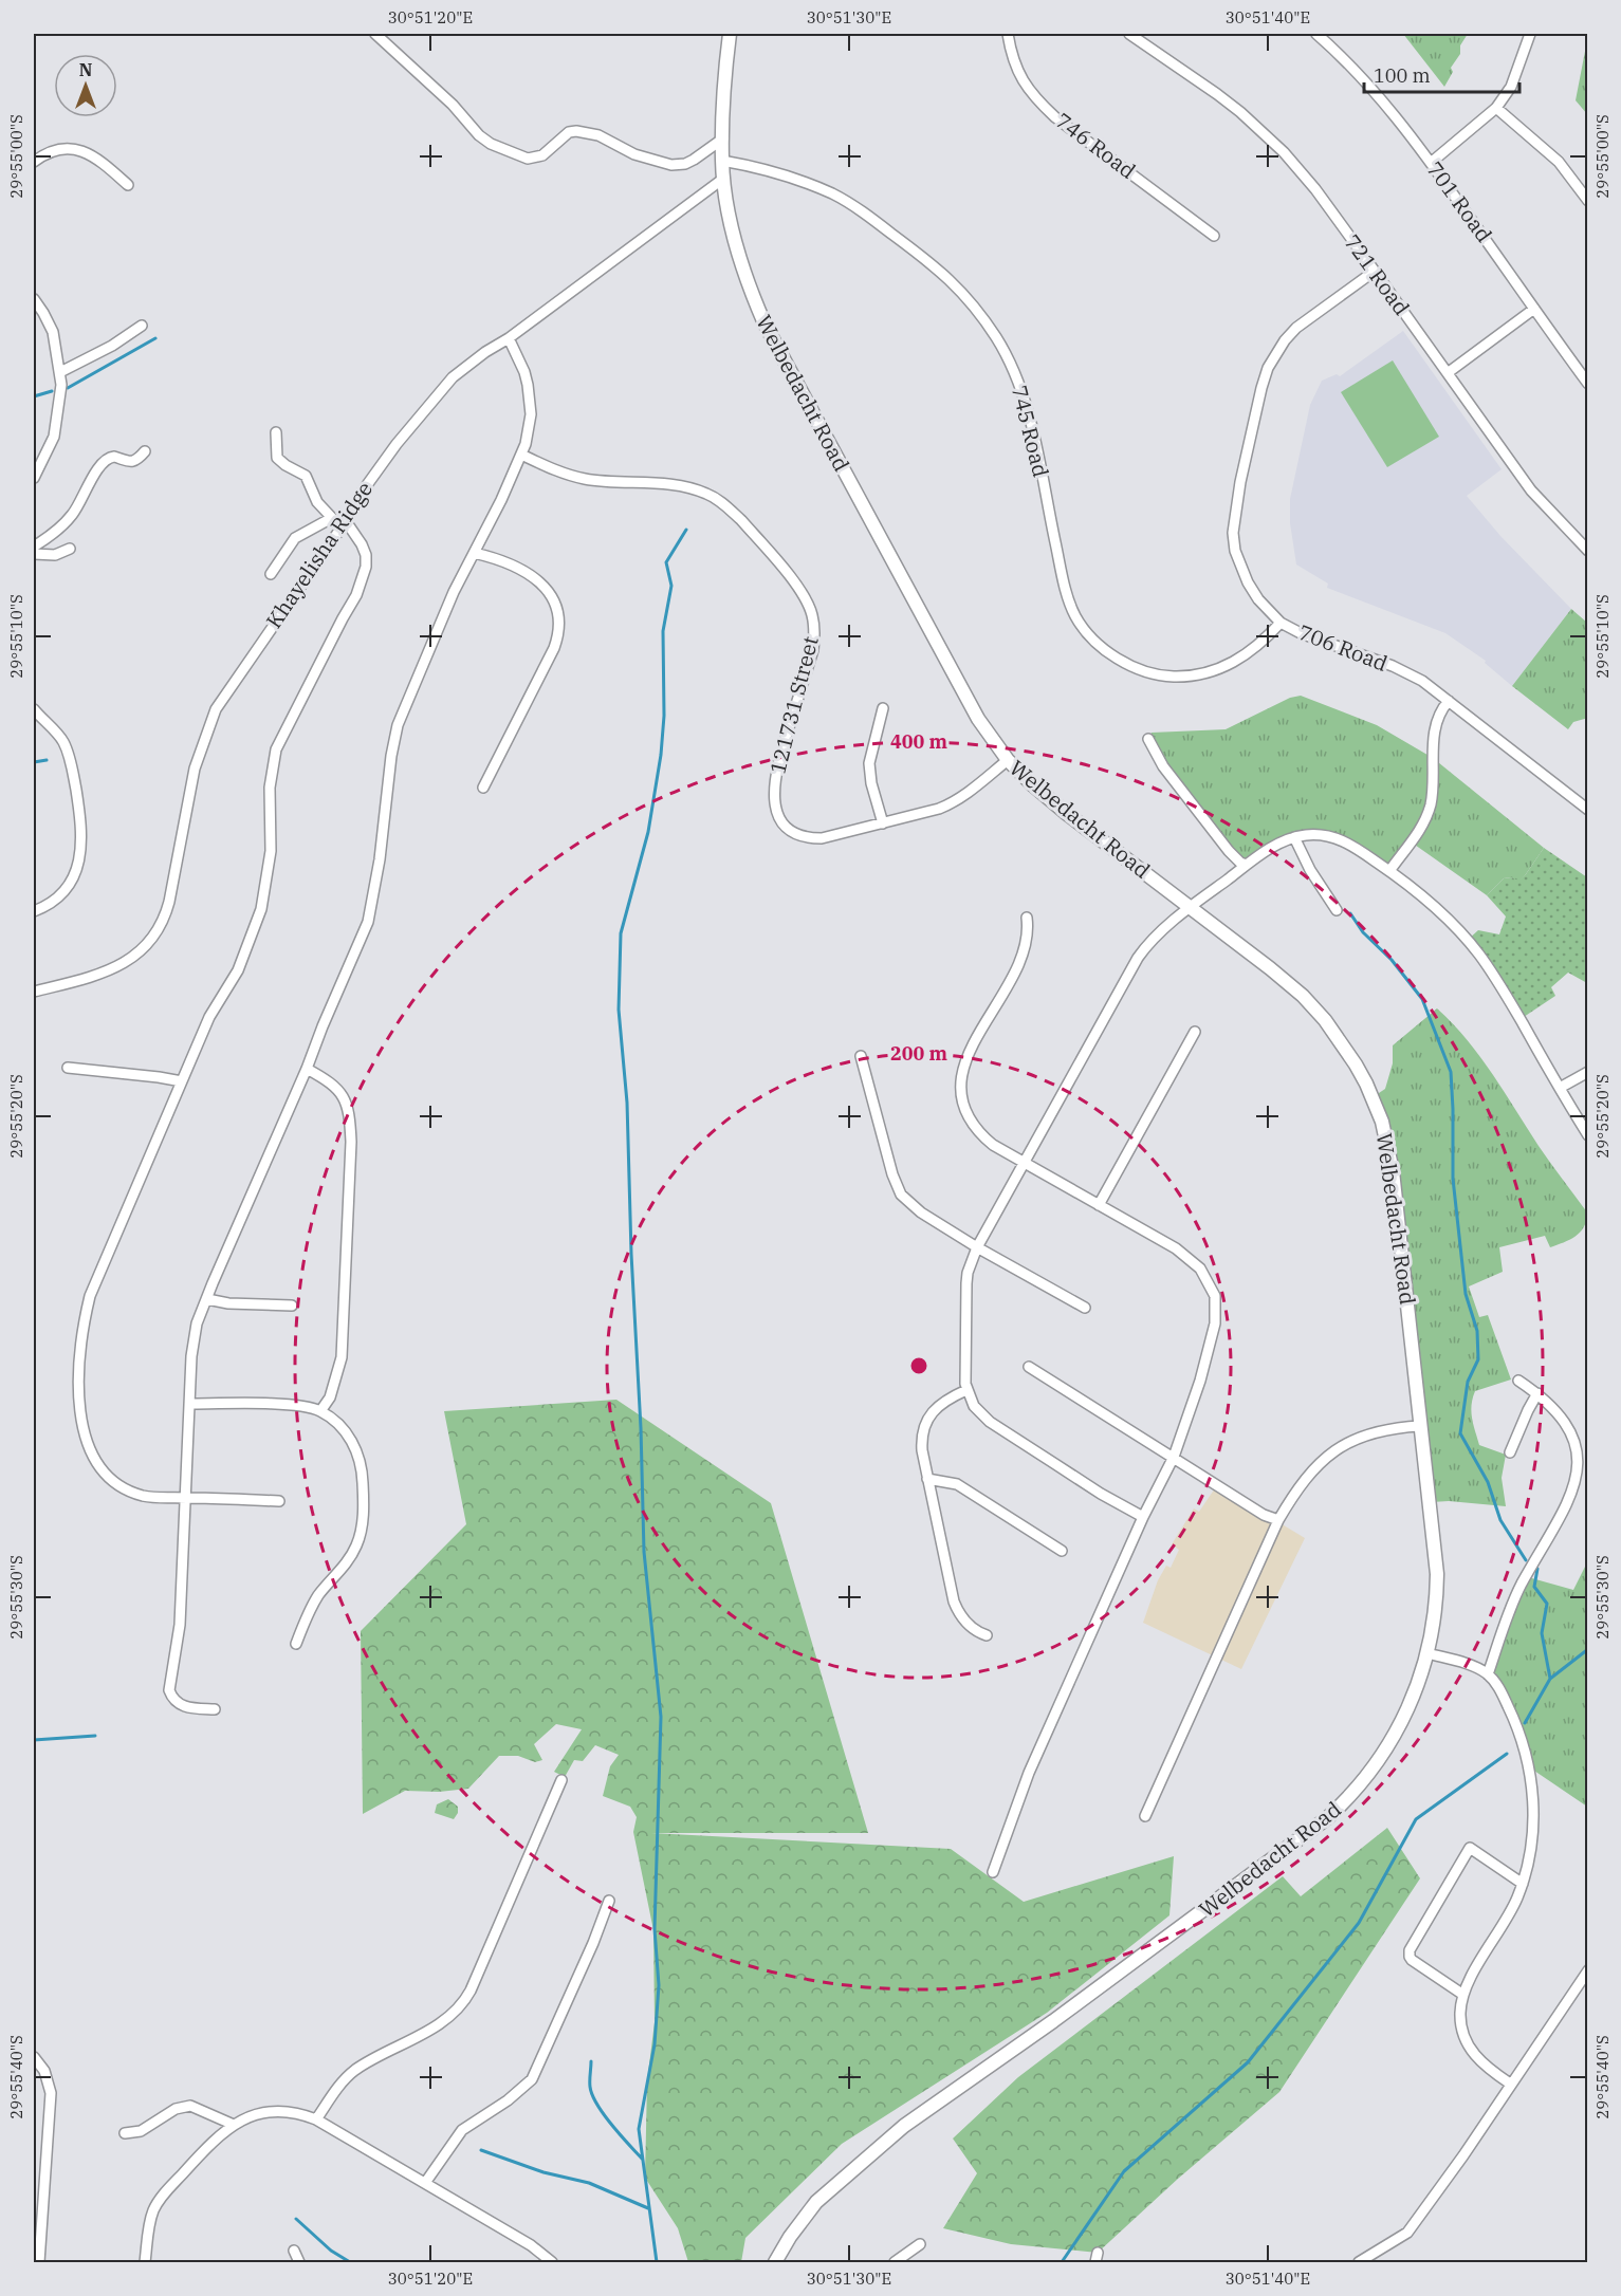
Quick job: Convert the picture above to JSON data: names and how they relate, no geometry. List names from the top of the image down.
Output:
{
  "streets": {
    "street": [
      "746 Road",
      "701 Road",
      "721 Road",
      "Welbedacht Road",
      "745 Road",
      "Khayelisha Ridge",
      "706 Road",
      "121731 Street"
    ]
  },
  "crossings": [
    ["721 Road", "706 Road"],
    ["Welbedacht Road", "745 Road"],
    ["Welbedacht Road", "Khayelisha Ridge"],
    ["Welbedacht Road", "121731 Street"],
    ["745 Road", "706 Road"]
  ],
  "scale_bar": "100 m",
  "north": "top",
  "coordinates": [
    "30°51'20\"E",
    "30°51'30\"E",
    "30°51'40\"E",
    "29°55'00\"S",
    "29°55'10\"S",
    "29°55'20\"S",
    "29°55'30\"S",
    "29°55'40\"S"
  ],
  "rings": ["400 m", "200 m"]
}
